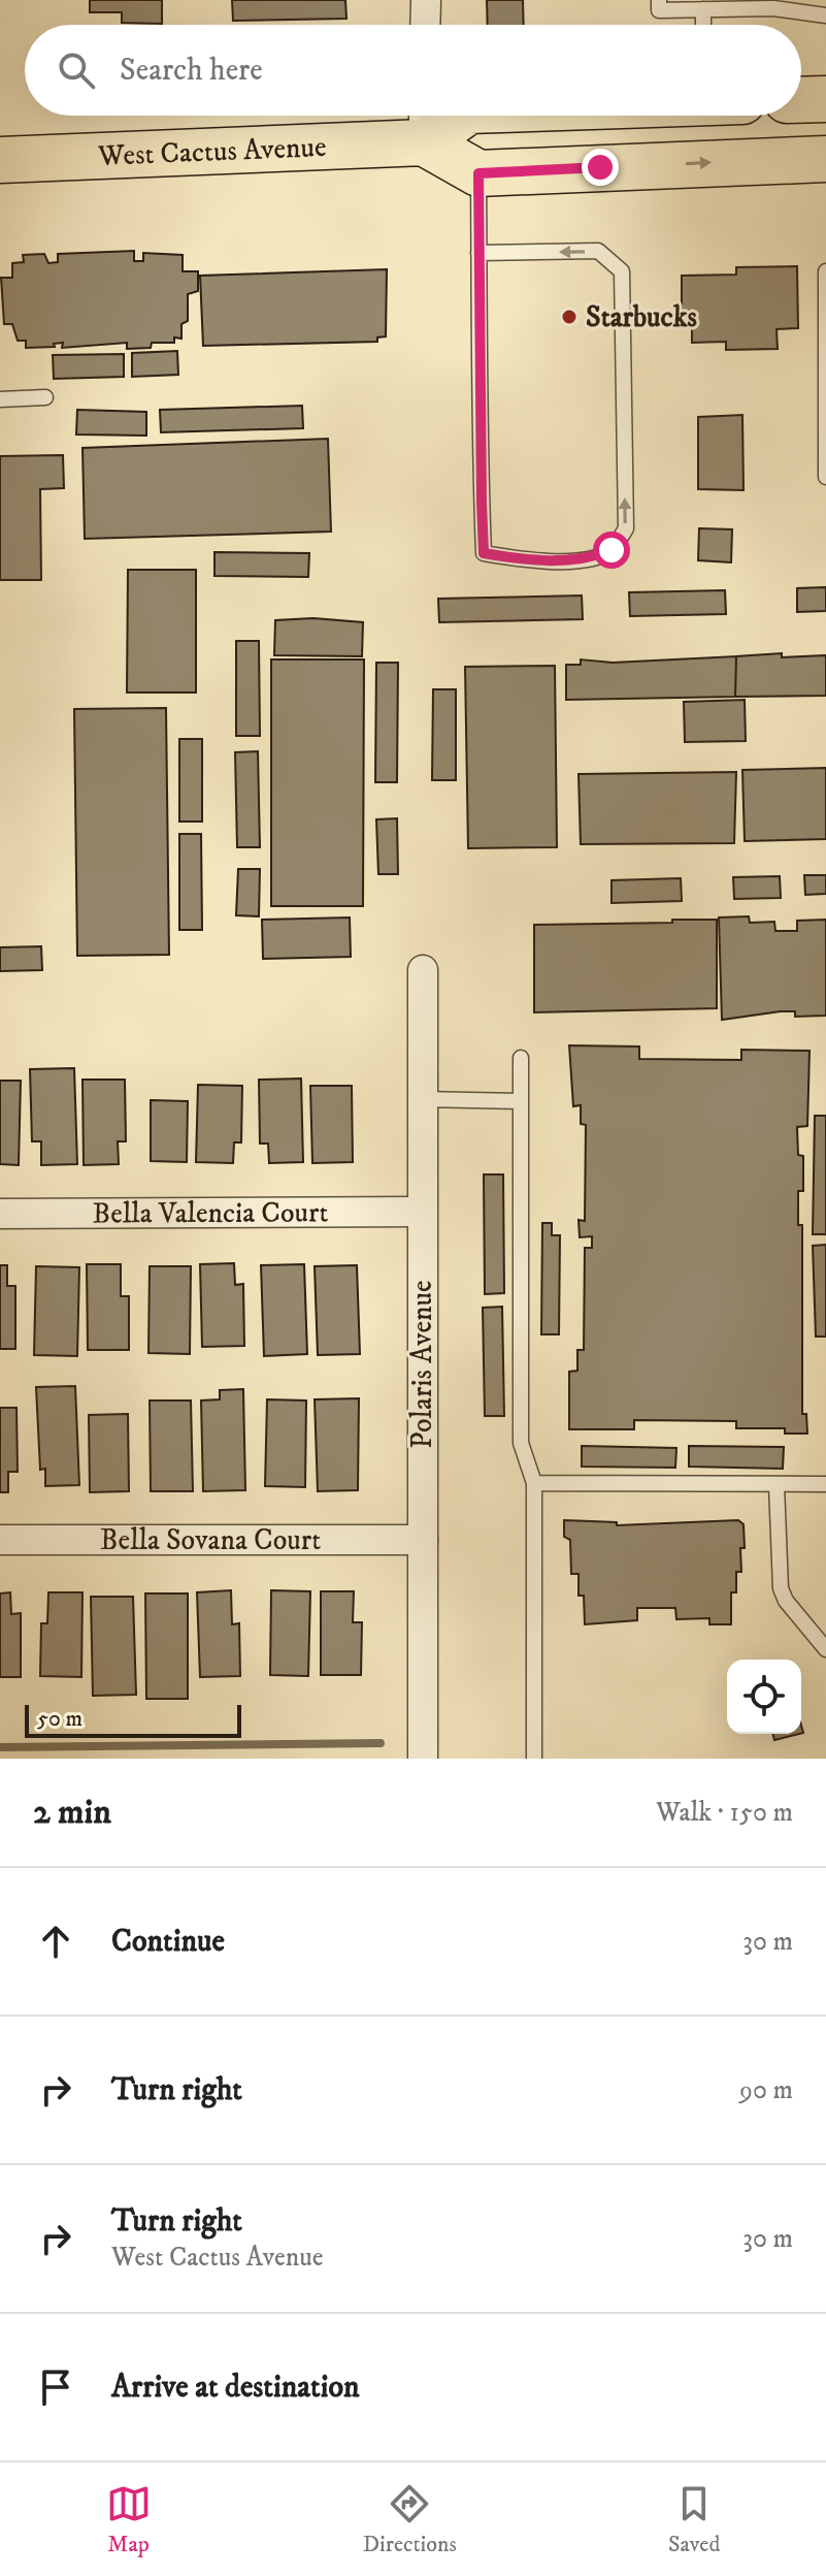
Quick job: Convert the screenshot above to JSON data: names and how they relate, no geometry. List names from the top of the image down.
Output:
{
  "streets": {
    "main road": ["West Cactus Avenue"],
    "street": ["Bella Valencia Court", "Polaris Avenue", "Bella Sovana Court"]
  },
  "crossings": [
    ["Bella Valencia Court", "Polaris Avenue"],
    ["Polaris Avenue", "Bella Sovana Court"]
  ],
  "places": ["Starbucks"],
  "scale_bar": "50 m",
  "page": {
    "search": "Search here",
    "scale": "50 m",
    "heading": ["2 min", "Walk · 150 m"],
    "list": [
      ["Continue", "30 m"],
      ["Turn right", "90 m"],
      ["Turn right", "West Cactus Avenue", "30 m"],
      "Arrive at destination"
    ],
    "nav": ["Map", "Directions", "Saved"]
  }
}
